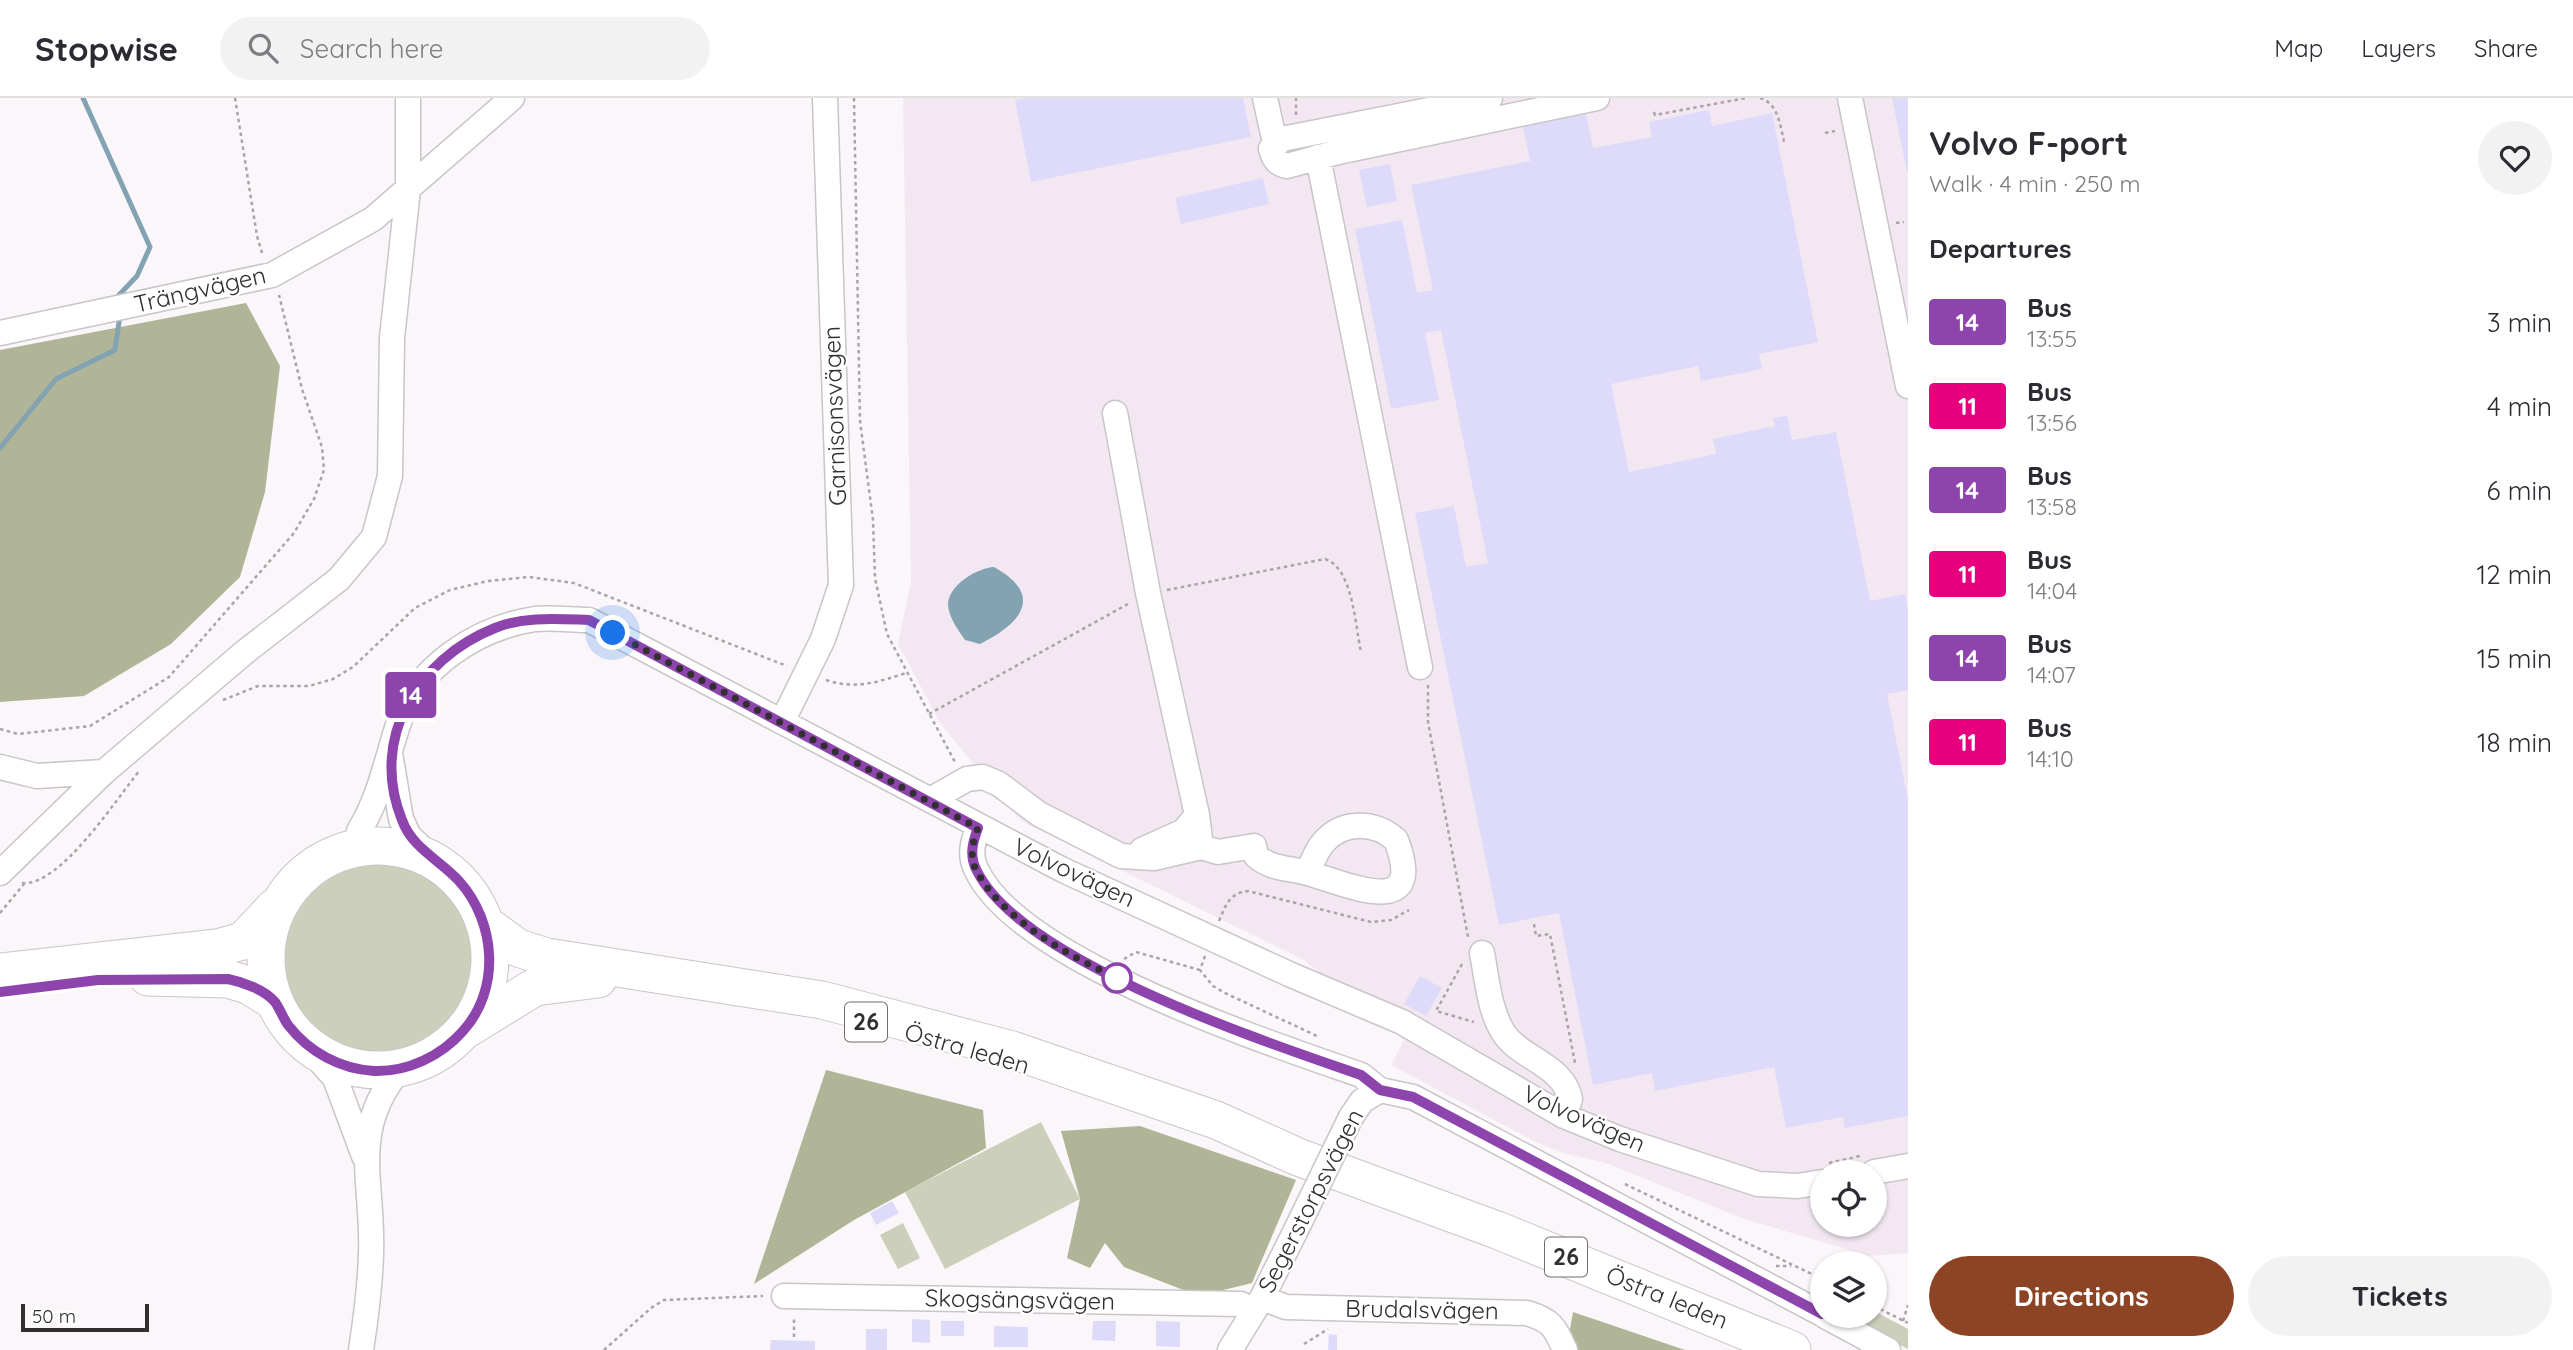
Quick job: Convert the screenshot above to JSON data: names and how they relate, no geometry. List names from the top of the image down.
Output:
{
  "streets": {
    "highway": ["26", "Östra leden"],
    "street": [
      "Trängvägen",
      "Garnisonsvägen",
      "Volvovägen",
      "Segerstorpsvägen",
      "Skogsängsvägen",
      "Brudalsvägen"
    ]
  },
  "crossings": [
    ["Garnisonsvägen", "Volvovägen"],
    ["26", "Östra leden"],
    ["Segerstorpsvägen", "Skogsängsvägen"],
    ["Segerstorpsvägen", "Brudalsvägen"],
    ["Skogsängsvägen", "Brudalsvägen"]
  ],
  "lines": ["bus line 14"],
  "scale_bar": "50 m",
  "page": {
    "header": "Stopwise",
    "search": "Search here",
    "nav": ["Map", "Layers", "Share"],
    "on_map": "14",
    "heading": [
      ["Volvo F-port", "Walk · 4 min · 250 m"],
      "Departures"
    ],
    "list": [
      {
        "mark": "14",
        "name": "Bus",
        "note": "13:55",
        "value": "3 min"
      },
      {
        "mark": "11",
        "name": "Bus",
        "note": "13:56",
        "value": "4 min"
      },
      {
        "mark": "14",
        "name": "Bus",
        "note": "13:58",
        "value": "6 min"
      },
      {
        "mark": "11",
        "name": "Bus",
        "note": "14:04",
        "value": "12 min"
      },
      {
        "mark": "14",
        "name": "Bus",
        "note": "14:07",
        "value": "15 min"
      },
      {
        "mark": "11",
        "name": "Bus",
        "note": "14:10",
        "value": "18 min"
      }
    ],
    "buttons": ["Directions", "Tickets"],
    "scale": "50 m"
  }
}
